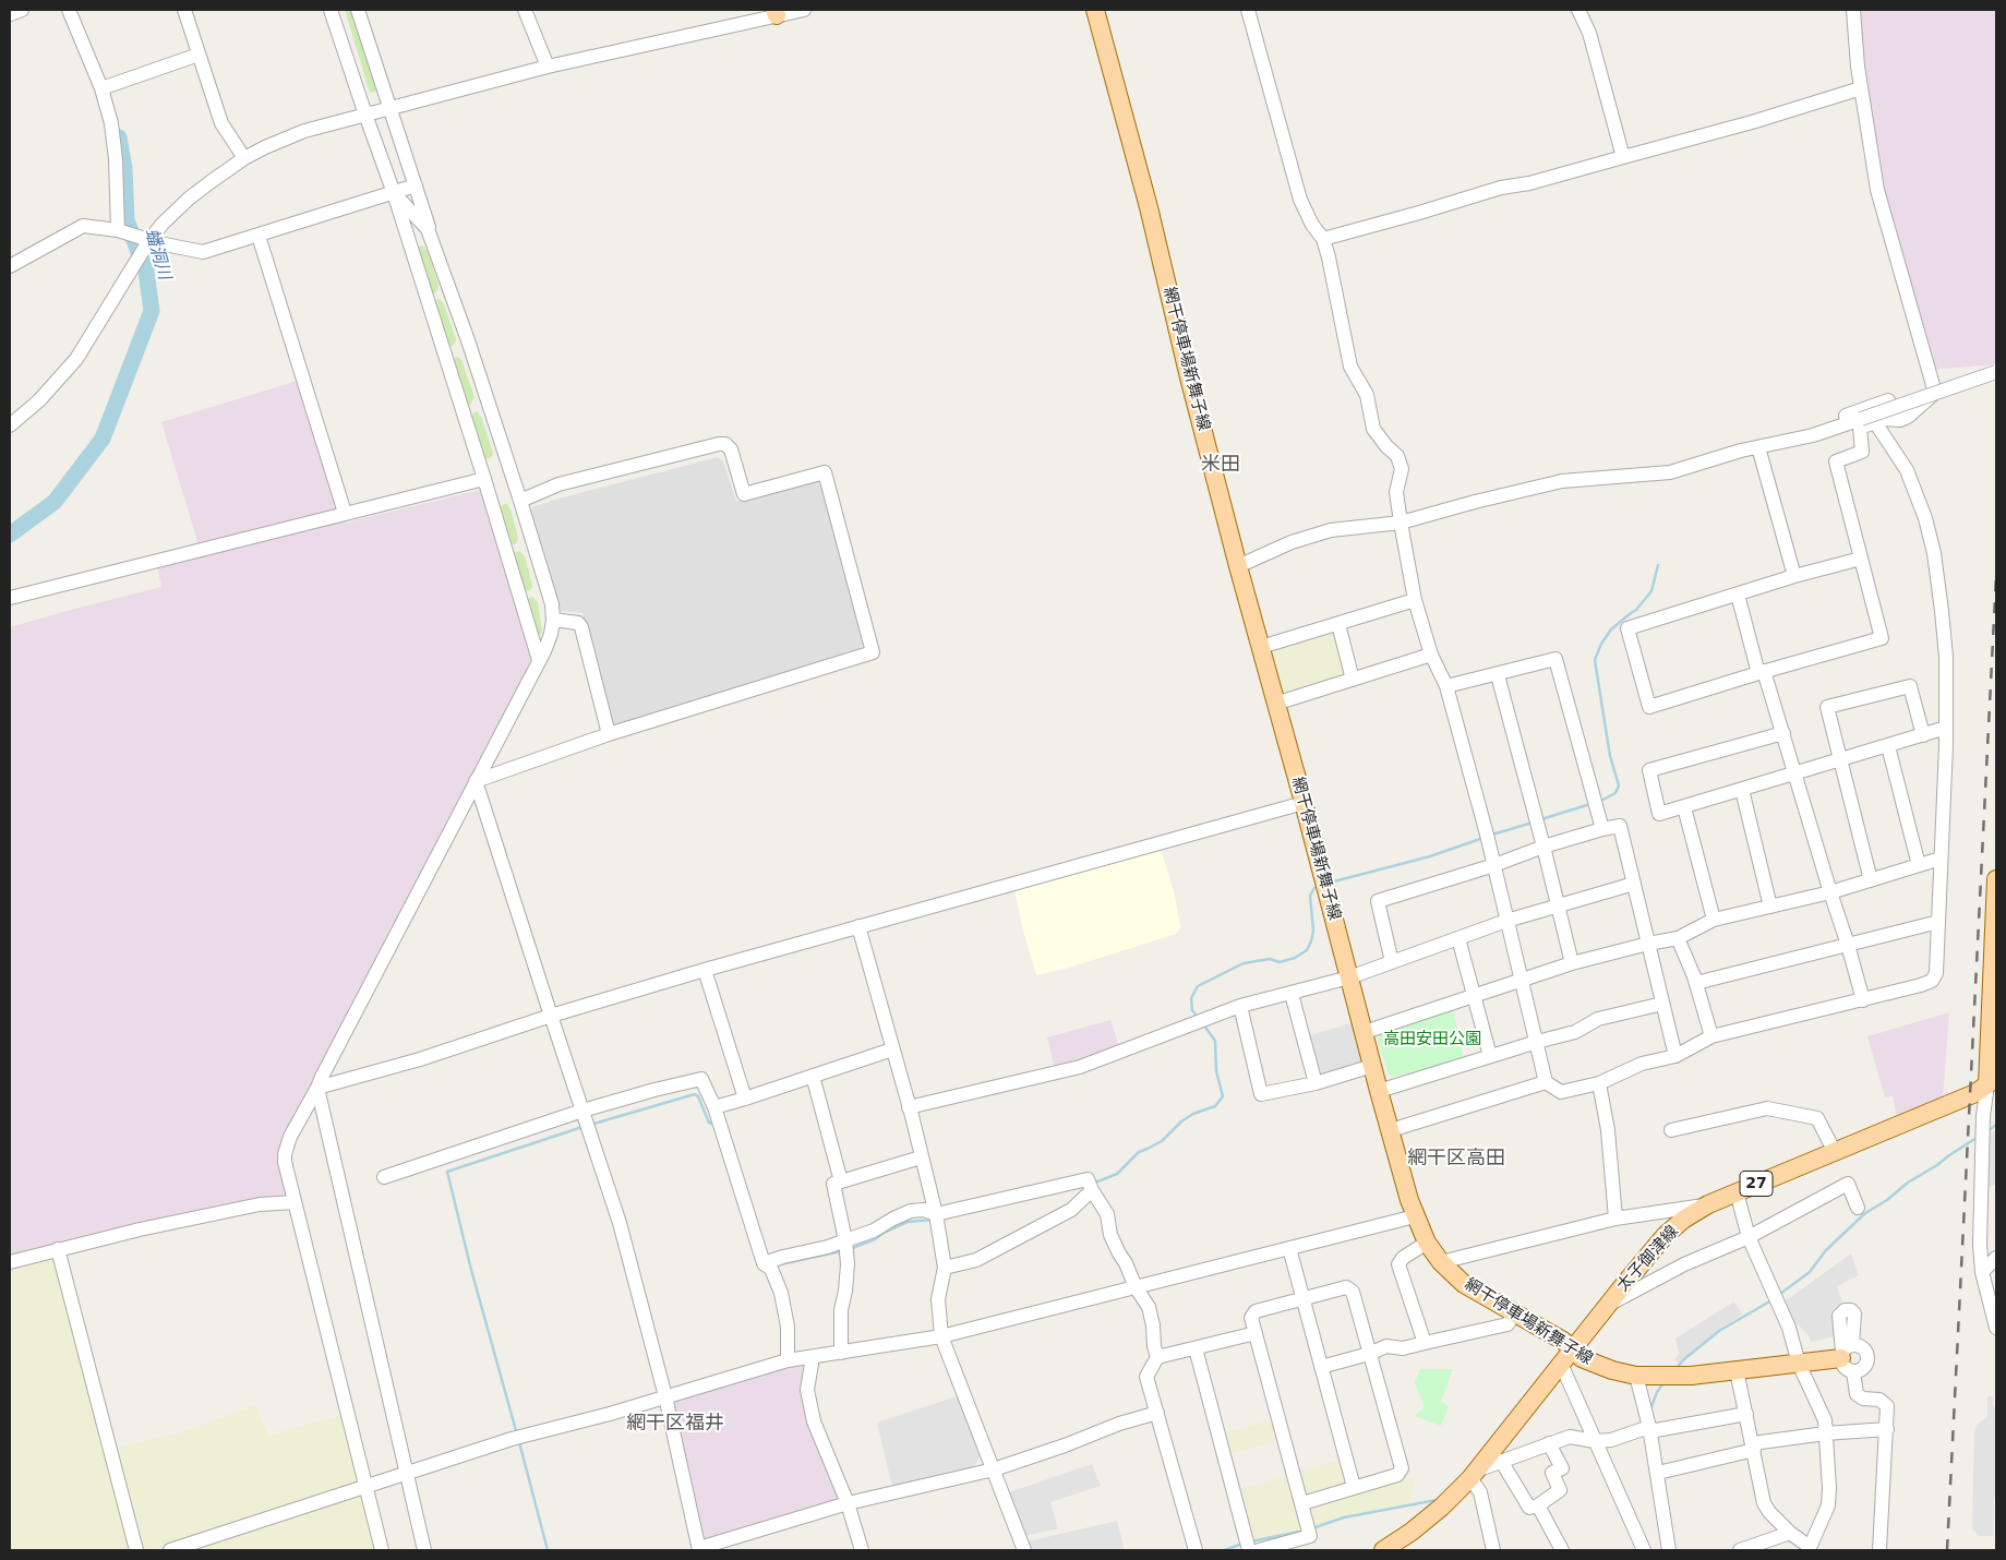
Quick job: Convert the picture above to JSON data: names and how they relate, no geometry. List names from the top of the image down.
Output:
{
  "streets": {
    "main road": ["網干停車場新舞子線", "27", "太子御津線"]
  },
  "crossings": [
    ["網干停車場新舞子線", "太子御津線"]
  ],
  "districts": ["米田", "網干区高田", "網干区福井"],
  "water": ["蟠洞川"],
  "parks": ["高田安田公園"]
}
